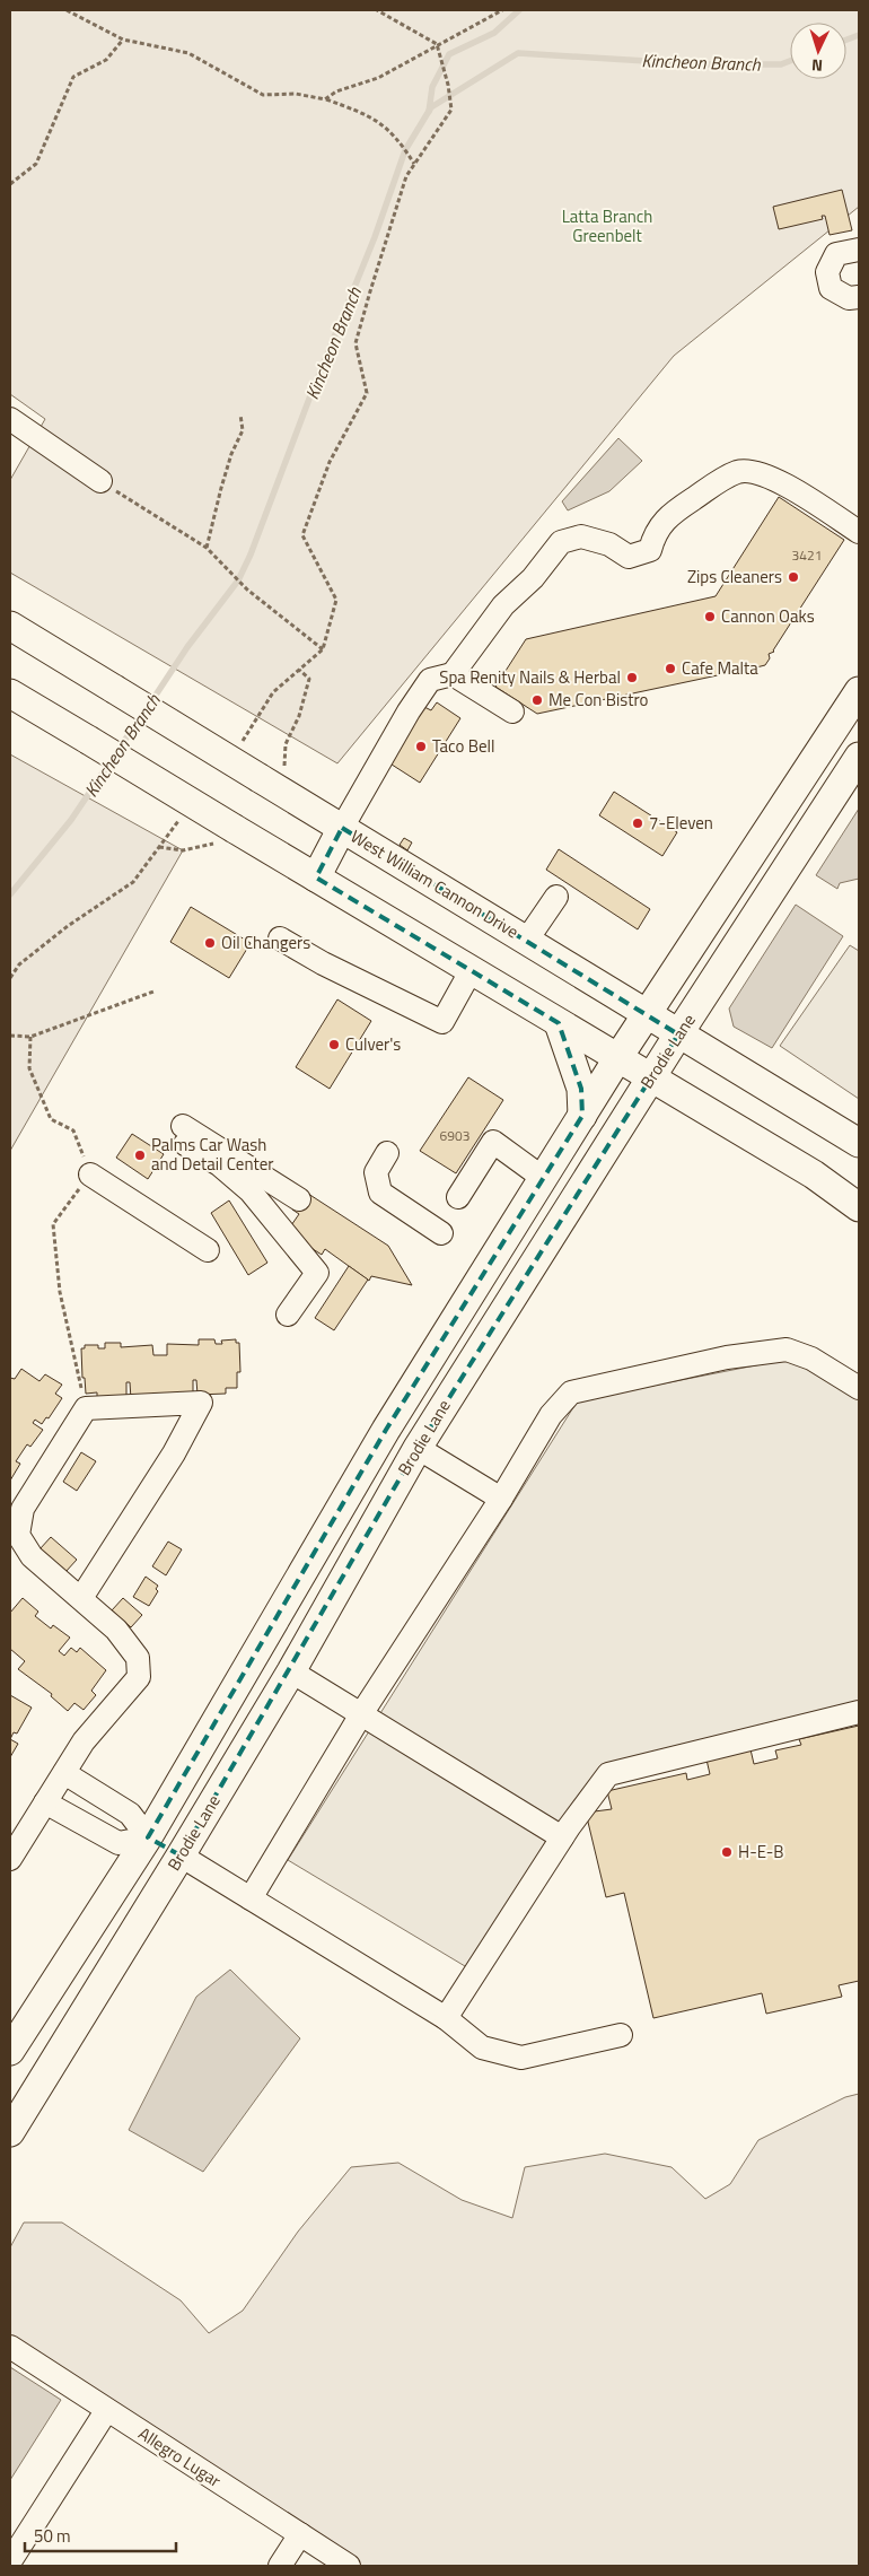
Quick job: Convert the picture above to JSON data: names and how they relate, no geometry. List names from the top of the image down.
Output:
{
  "streets": {
    "main road": ["West William Cannon Drive", "Brodie Lane"],
    "street": ["Allegro Lugar"]
  },
  "crossings": [
    ["West William Cannon Drive", "Brodie Lane"]
  ],
  "water": ["Kincheon Branch"],
  "parks": ["Latta Branch Greenbelt"],
  "places": [
    "Zips Cleaners",
    "Cannon Oaks",
    "Cafe Malta",
    "Spa Renity Nails & Herbal",
    "Me Con Bistro",
    "Taco Bell",
    "7-Eleven",
    "Oil Changers",
    "Culver's",
    "Palms Car Wash and Detail Center",
    "H-E-B"
  ],
  "house_numbers": ["3421", "6903"],
  "scale_bar": "50 m",
  "north": "bottom"
}
